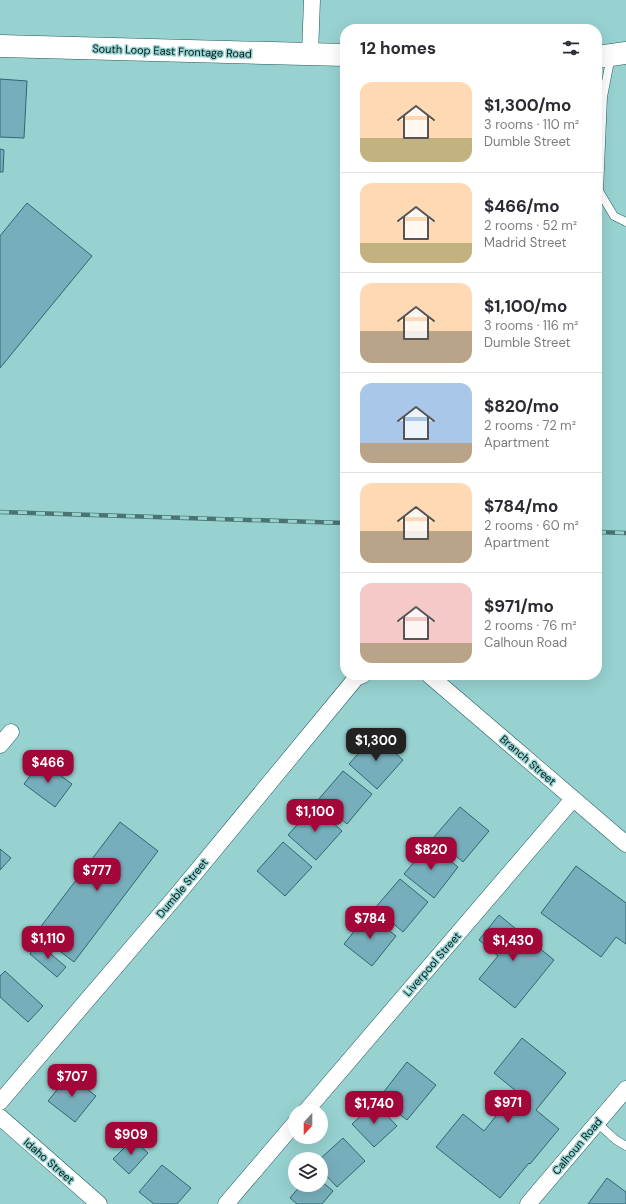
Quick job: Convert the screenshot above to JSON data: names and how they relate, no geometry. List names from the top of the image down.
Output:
{
  "streets": {
    "main road": ["South Loop East Frontage Road"],
    "street": [
      "Branch Street",
      "Dumble Street",
      "Liverpool Street",
      "Calhoun Road",
      "Idaho Street"
    ]
  },
  "crossings": [
    ["Branch Street", "Liverpool Street"]
  ],
  "north": "bottom",
  "page": {
    "heading": "12 homes",
    "list": [
      {
        "name": "$1,300/mo",
        "note": "3 rooms · 110 m² · Dumble Street"
      },
      {
        "name": "$466/mo",
        "note": "2 rooms · 52 m² · Madrid Street"
      },
      {
        "name": "$1,100/mo",
        "note": "3 rooms · 116 m² · Dumble Street"
      },
      {
        "name": "$820/mo",
        "note": "2 rooms · 72 m² · Apartment"
      },
      {
        "name": "$784/mo",
        "note": "2 rooms · 60 m² · Apartment"
      },
      {
        "name": "$971/mo",
        "note": "2 rooms · 76 m² · Calhoun Road"
      }
    ],
    "price": [
      "$1,300",
      "$466",
      "$1,100",
      "$820",
      "$777",
      "$784",
      "$1,110",
      "$1,430",
      "$707",
      "$971",
      "$1,740",
      "$909"
    ]
  }
}
